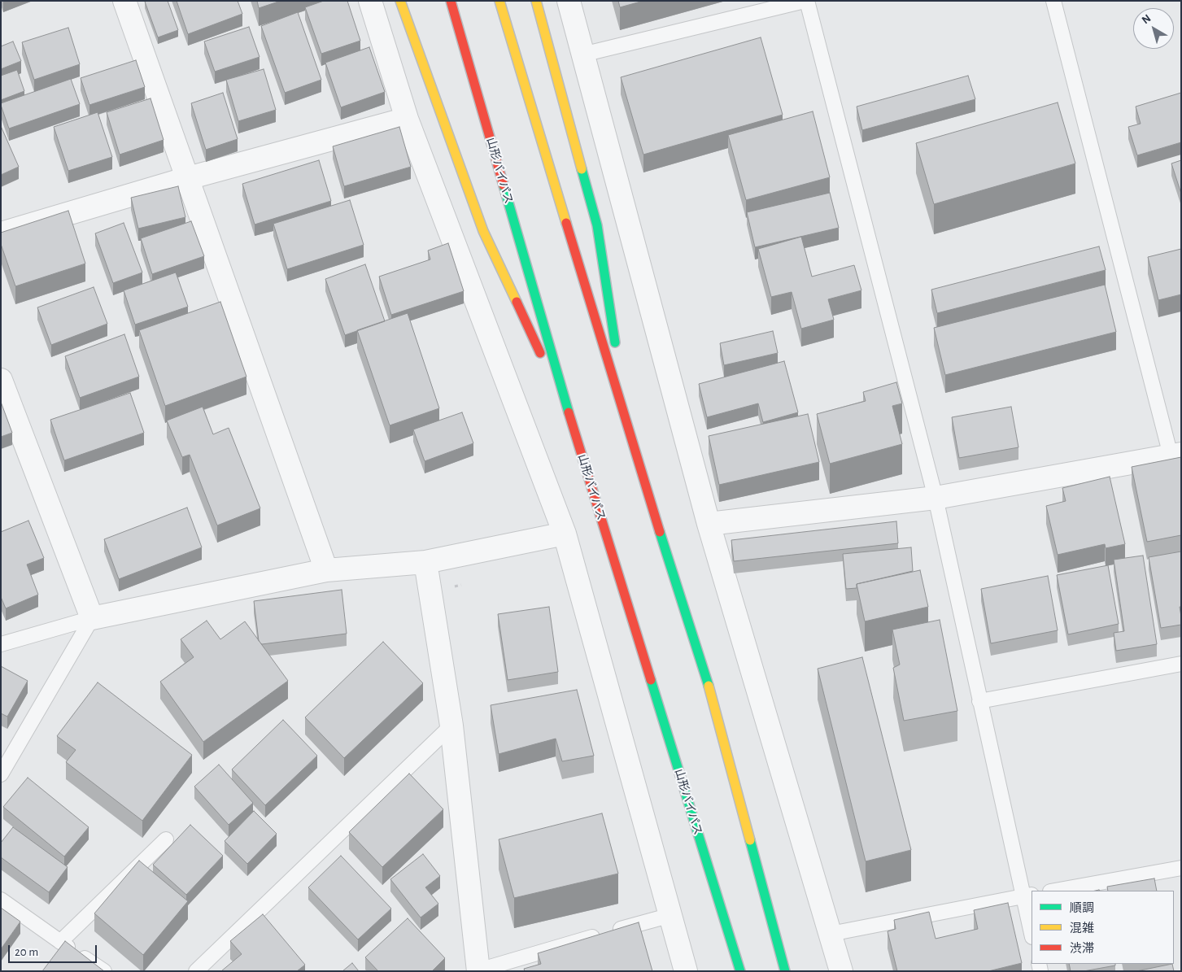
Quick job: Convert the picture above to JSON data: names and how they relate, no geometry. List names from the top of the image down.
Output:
{
  "streets": {
    "highway": ["山形バイパス"]
  },
  "legend": ["順調", "混雑", "渋滞"],
  "scale_bar": "20 m",
  "north": "top left"
}
